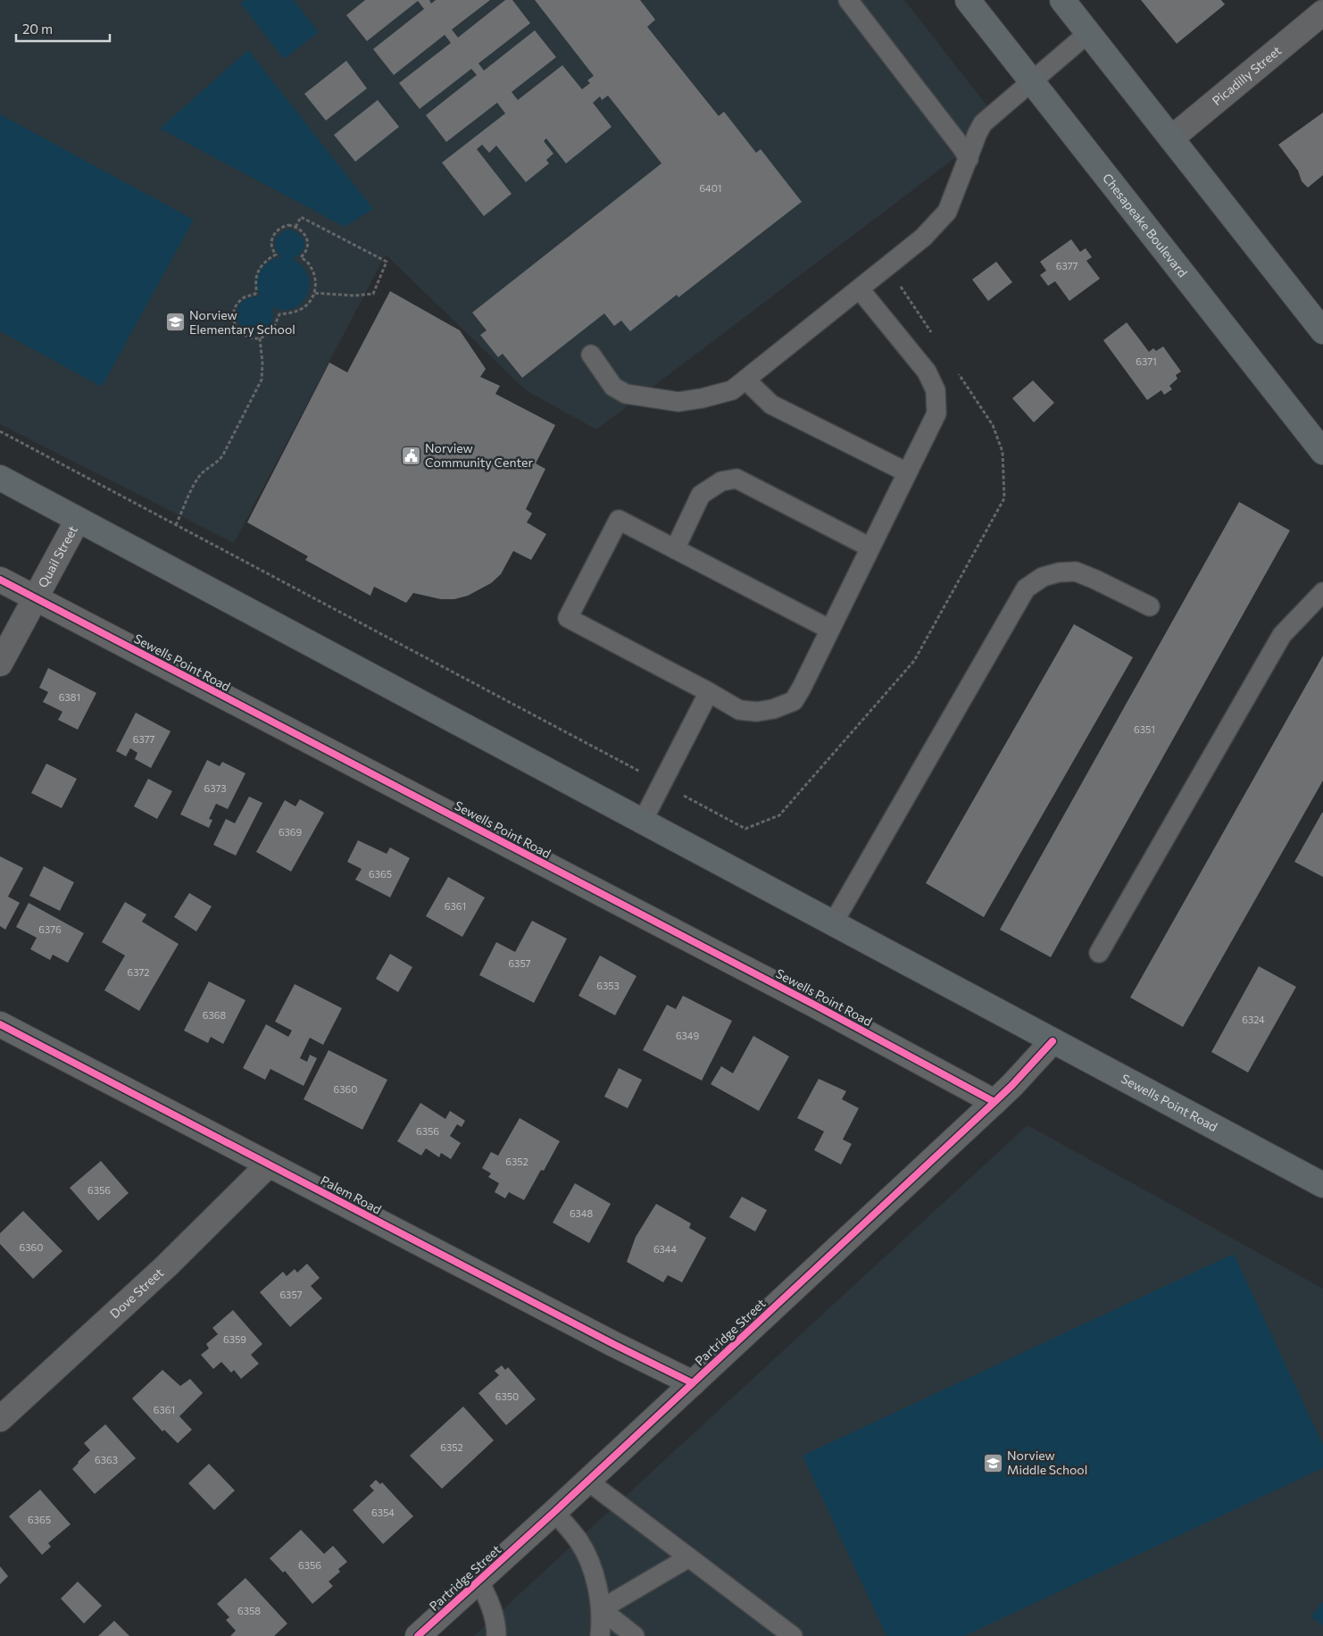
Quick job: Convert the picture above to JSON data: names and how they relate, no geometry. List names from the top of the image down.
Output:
{
  "streets": {
    "main road": ["Chesapeake Boulevard", "Sewells Point Road"],
    "street": [
      "Picadilly Street",
      "Quail Street",
      "Palem Road",
      "Dove Street",
      "Partridge Street"
    ]
  },
  "crossings": [
    ["Quail Street", "Sewells Point Road"],
    ["Sewells Point Road", "Partridge Street"],
    ["Palem Road", "Dove Street"],
    ["Palem Road", "Partridge Street"]
  ],
  "places": {
    "school or university": ["Norview Elementary School", "Norview Middle School"],
    "public building": ["Norview Community Center"]
  },
  "house_numbers": [
    "6401",
    "6377",
    "6371",
    "6381",
    "6351",
    "6377",
    "6373",
    "6369",
    "6365",
    "6361",
    "6376",
    "6357",
    "6372",
    "6353",
    "6368",
    "6324",
    "6349",
    "6360",
    "6356",
    "6352",
    "6356",
    "6348",
    "6360",
    "6344",
    "6357",
    "6359",
    "6350",
    "6361",
    "6352",
    "6363",
    "6354",
    "6365",
    "6356",
    "6358"
  ],
  "scale_bar": "20 m"
}
